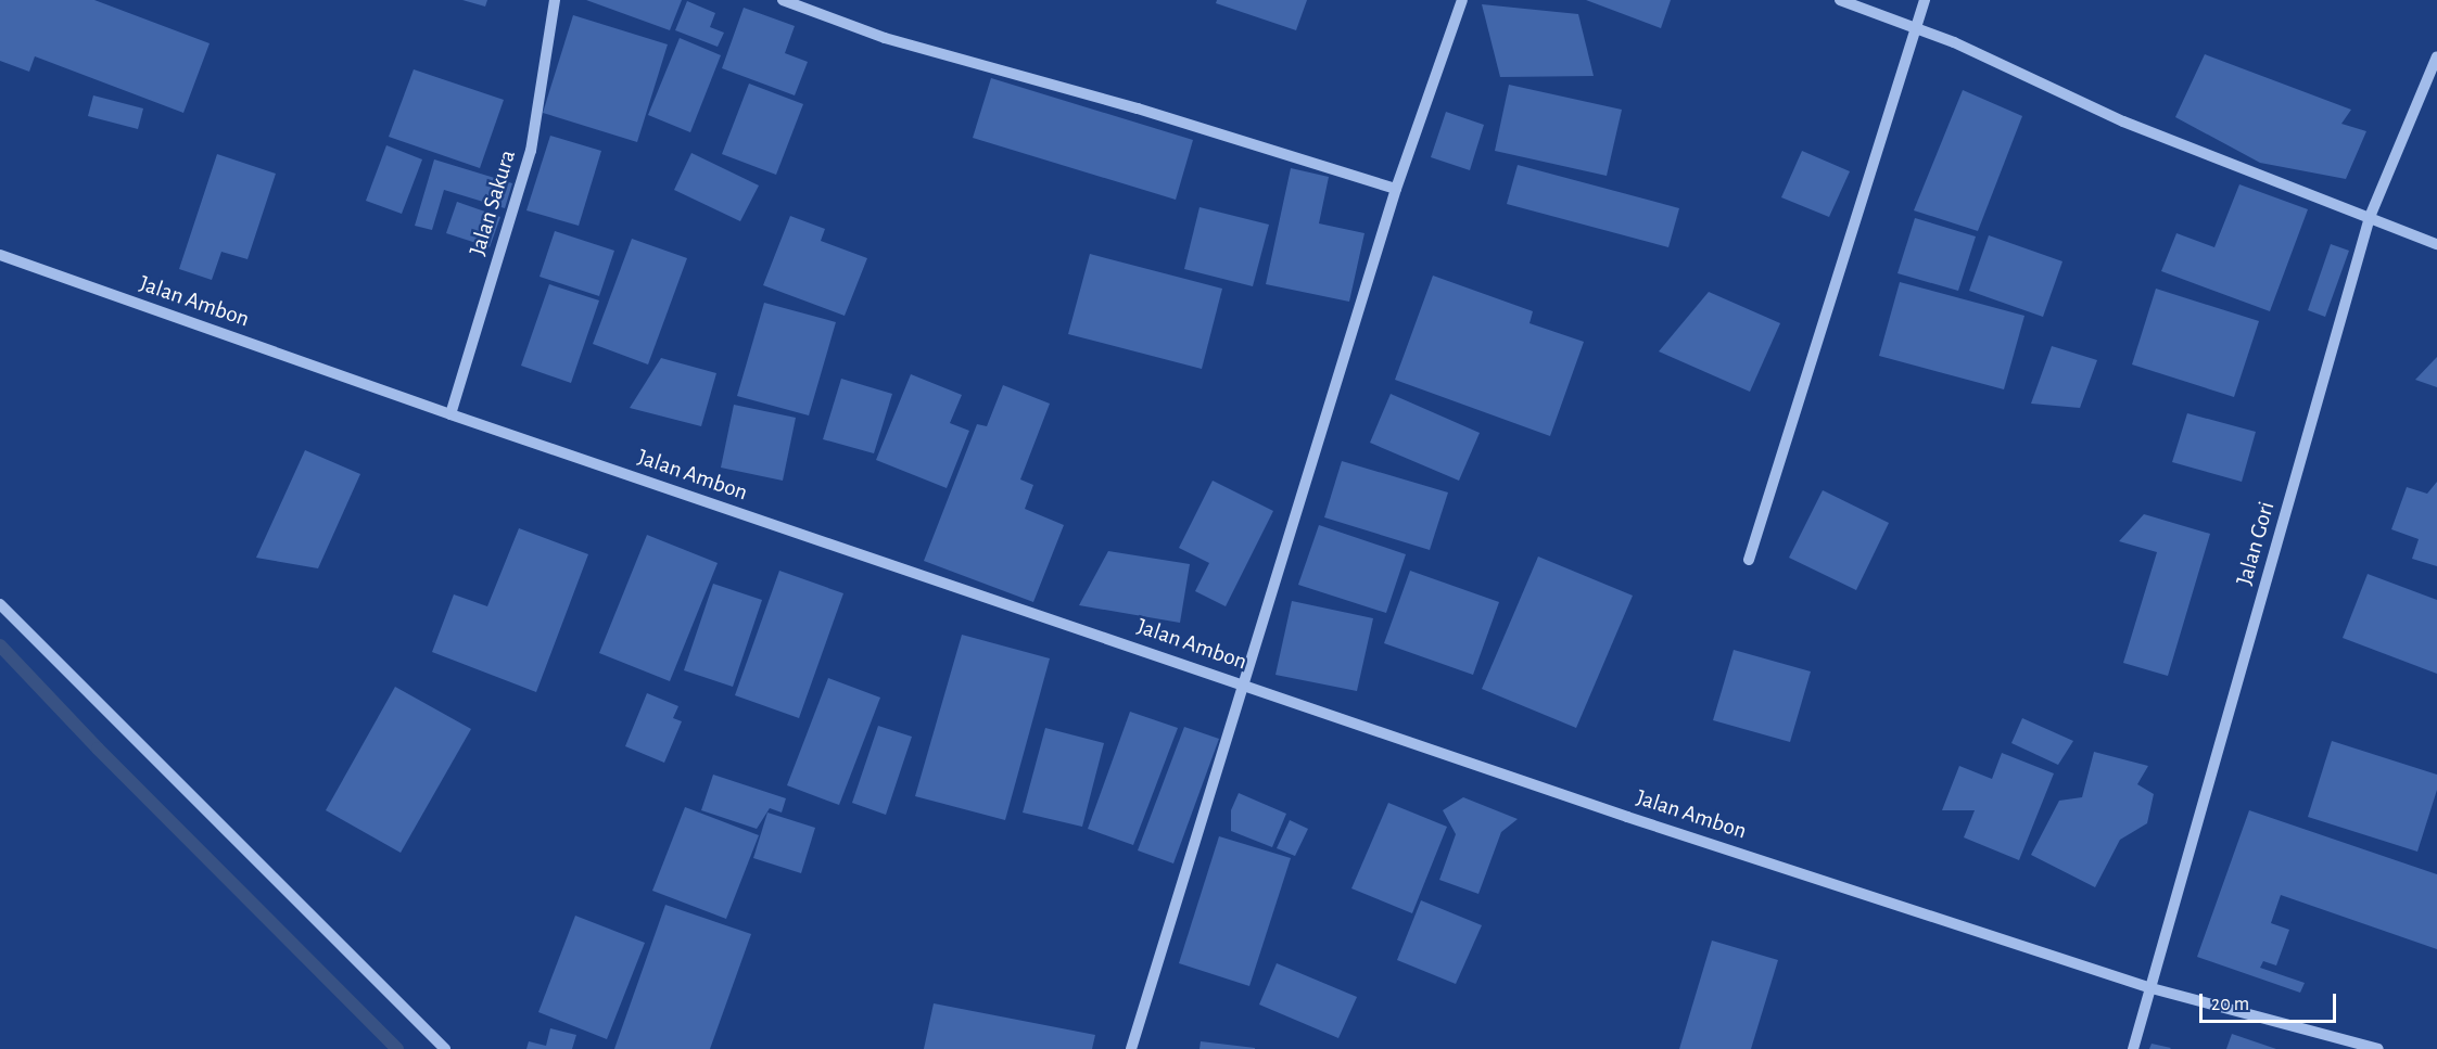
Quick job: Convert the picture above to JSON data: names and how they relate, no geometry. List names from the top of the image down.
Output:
{
  "streets": {
    "street": ["Jalan Sakura", "Jalan Ambon", "Jalan Gori"]
  },
  "crossings": [
    ["Jalan Sakura", "Jalan Ambon"],
    ["Jalan Ambon", "Jalan Gori"]
  ],
  "scale_bar": "20 m"
}
